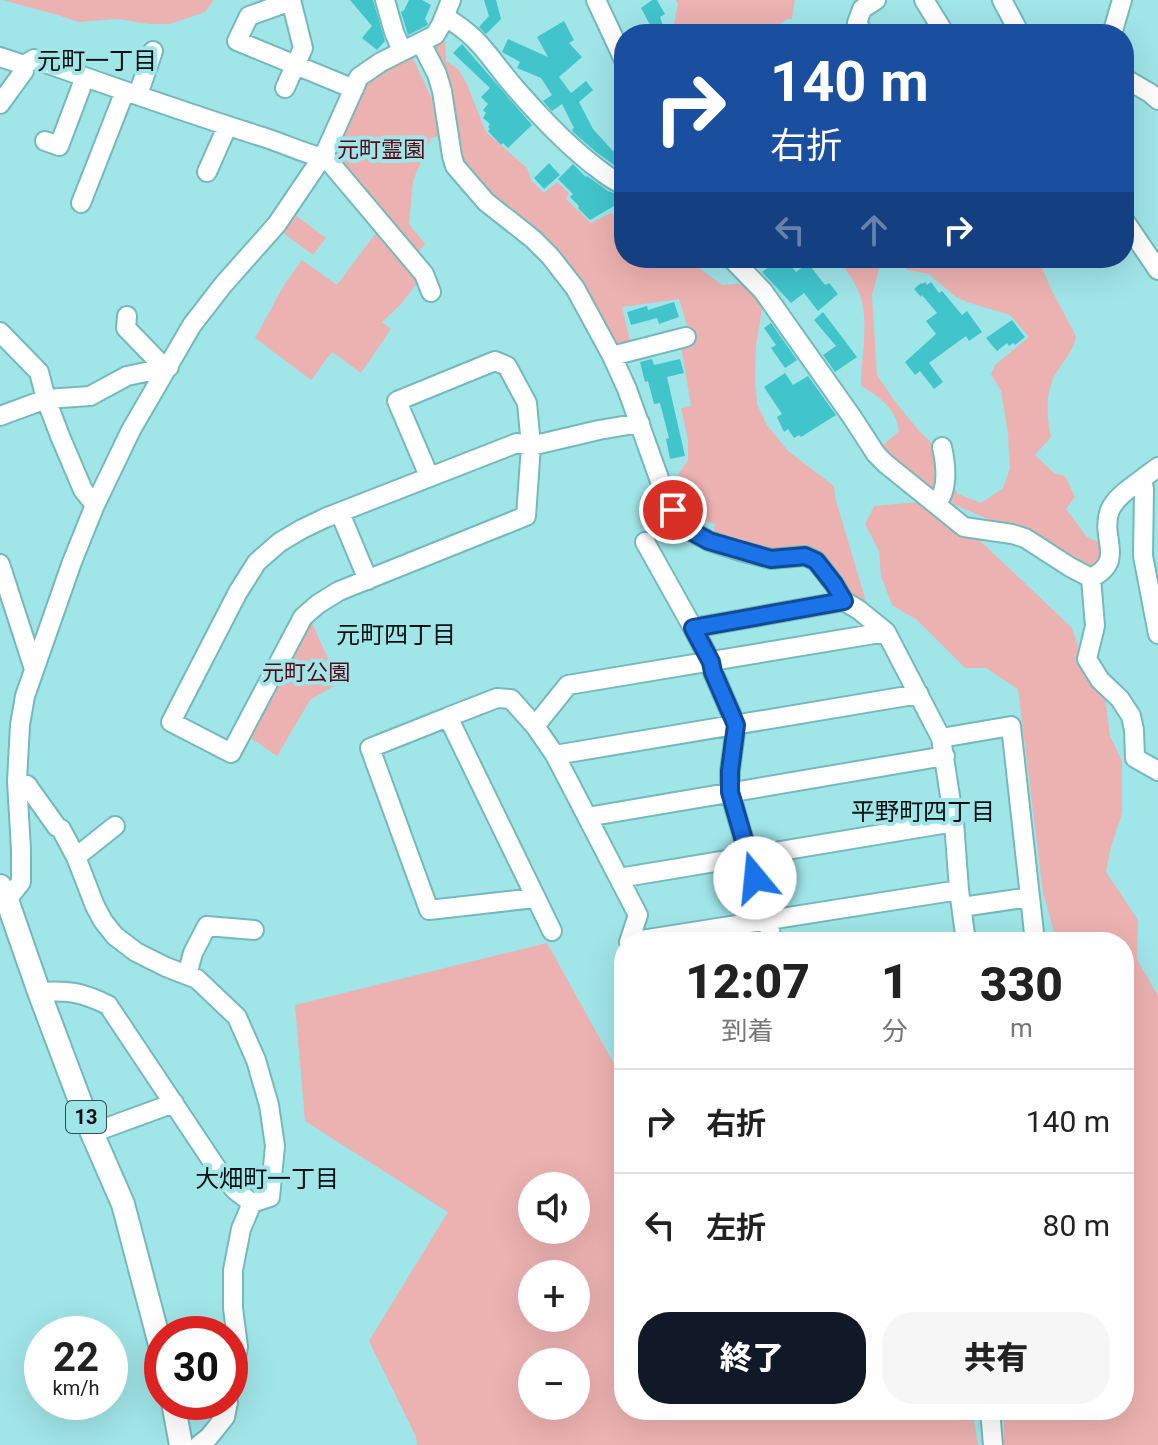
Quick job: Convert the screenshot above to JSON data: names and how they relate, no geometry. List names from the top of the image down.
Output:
{
  "streets": {
    "main road": ["13"]
  },
  "districts": [
    "元町一丁目",
    "元町四丁目",
    "平野町四丁目",
    "大畑町一丁目"
  ],
  "parks": ["元町霊園", "元町公園"],
  "page": {
    "turn": ["140 m", "右折"],
    "eta": [
      "12:07",
      "到着",
      "1",
      "分",
      "330",
      "m"
    ],
    "list": [
      {
        "name": "右折",
        "value": "140 m"
      },
      {
        "name": "左折",
        "value": "80 m"
      }
    ],
    "map_buttons": ["+", "−"],
    "buttons": ["終了", "共有"],
    "speed": "22 km/h",
    "limit": "30"
  }
}
